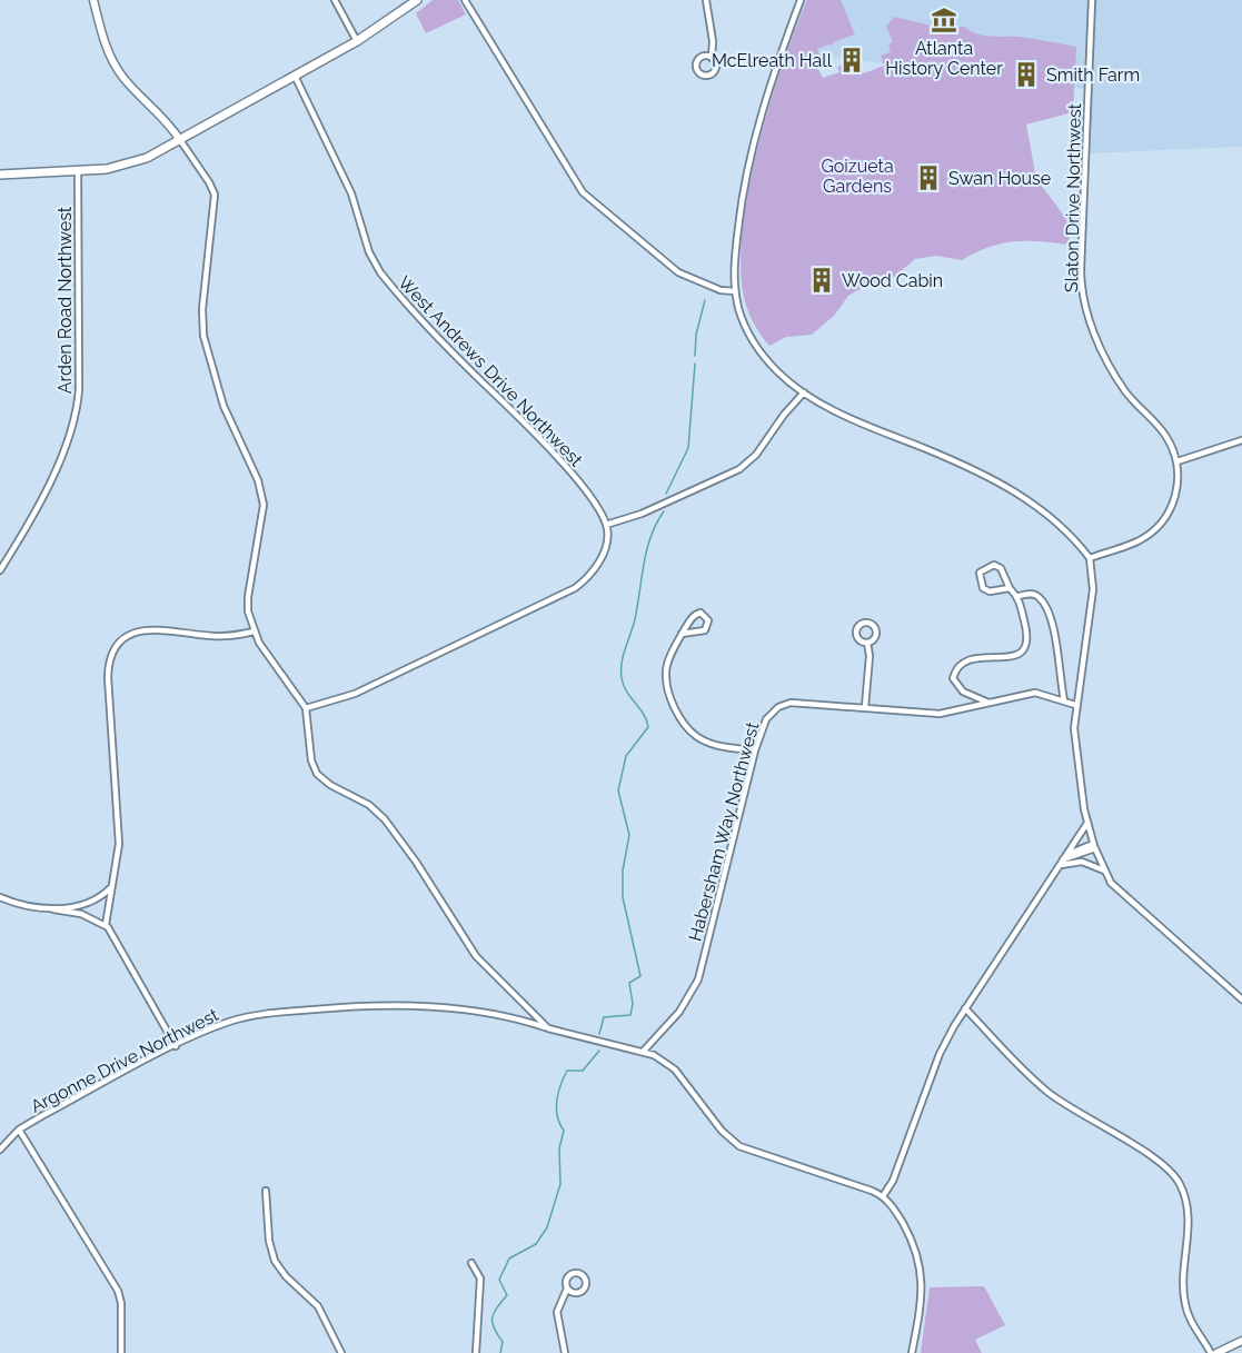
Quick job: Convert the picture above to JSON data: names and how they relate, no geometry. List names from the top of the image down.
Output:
{
  "streets": {
    "street": [
      "Slaton Drive Northwest",
      "Arden Road Northwest",
      "West Andrews Drive Northwest",
      "Habersham Way Northwest",
      "Argonne Drive Northwest"
    ]
  },
  "crossings": [
    ["Habersham Way Northwest", "Argonne Drive Northwest"]
  ],
  "parks": ["Goizueta Gardens"],
  "places": {
    "museum": ["Atlanta History Center"],
    "building": [
      "McElreath Hall",
      "Smith Farm",
      "Swan House",
      "Wood Cabin"
    ]
  }
}
